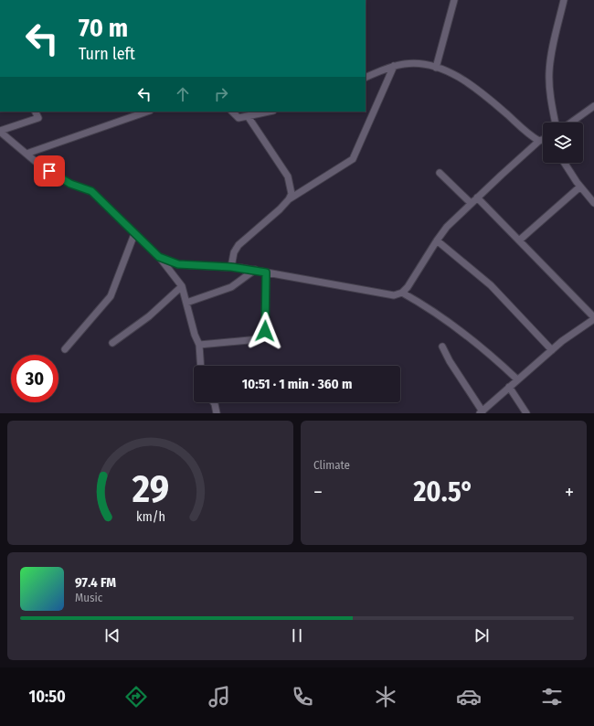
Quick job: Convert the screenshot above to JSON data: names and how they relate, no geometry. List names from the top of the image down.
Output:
{
  "page": {
    "turn": ["70 m", "Turn left"],
    "limit": "30",
    "trip": "10:51 · 1 min · 360 m",
    "tile": "Climate",
    "heat": ["−", "20.5°", "+"],
    "song": ["97.4 FM", "Music"],
    "tabs": "10:50",
    "gauge": ["29", "km/h"]
  }
}
